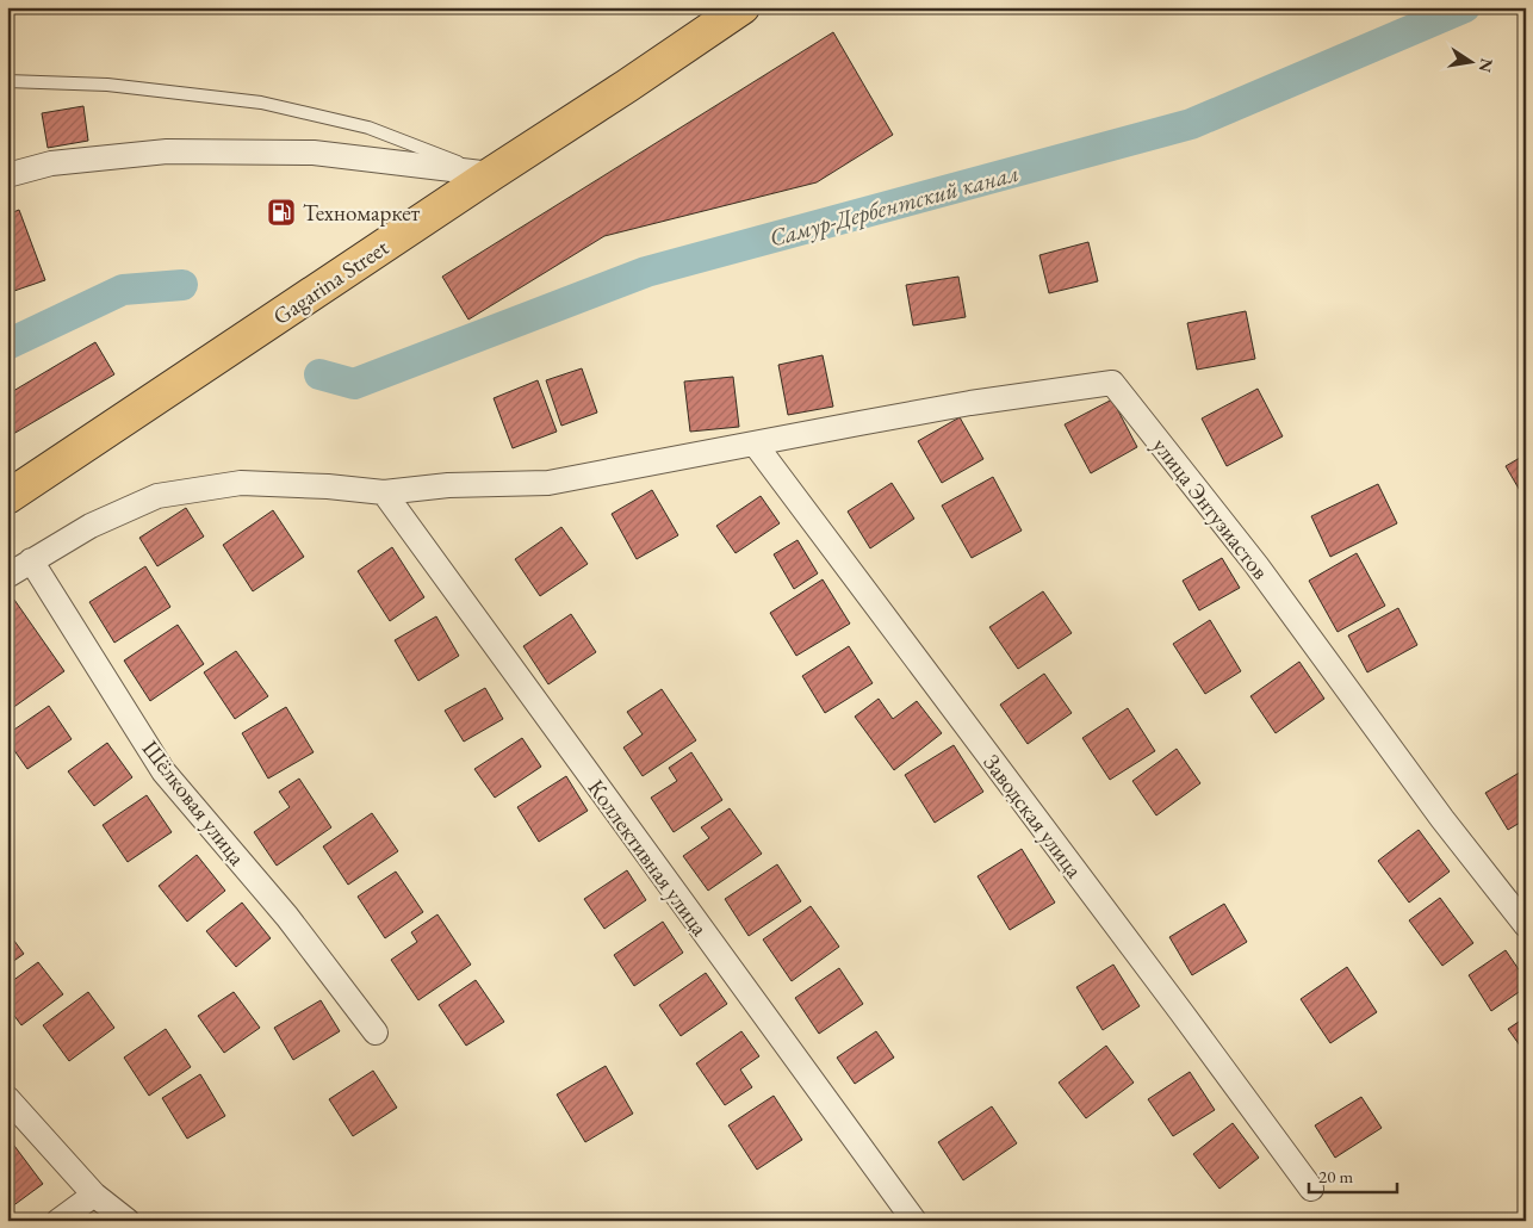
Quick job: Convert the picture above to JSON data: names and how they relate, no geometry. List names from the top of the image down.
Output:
{
  "streets": {
    "main road": ["Gagarina Street"],
    "street": [
      "улица Энтузиастов",
      "Шёлковая улица",
      "Заводская улица",
      "Коллективная улица"
    ]
  },
  "crossings": [
    ["улица Энтузиастов", "Заводская улица"]
  ],
  "water": ["Самур-Дербентский канал"],
  "places": {
    "fuel station": ["Техномаркет"]
  },
  "scale_bar": "20 m",
  "north": "right"
}
